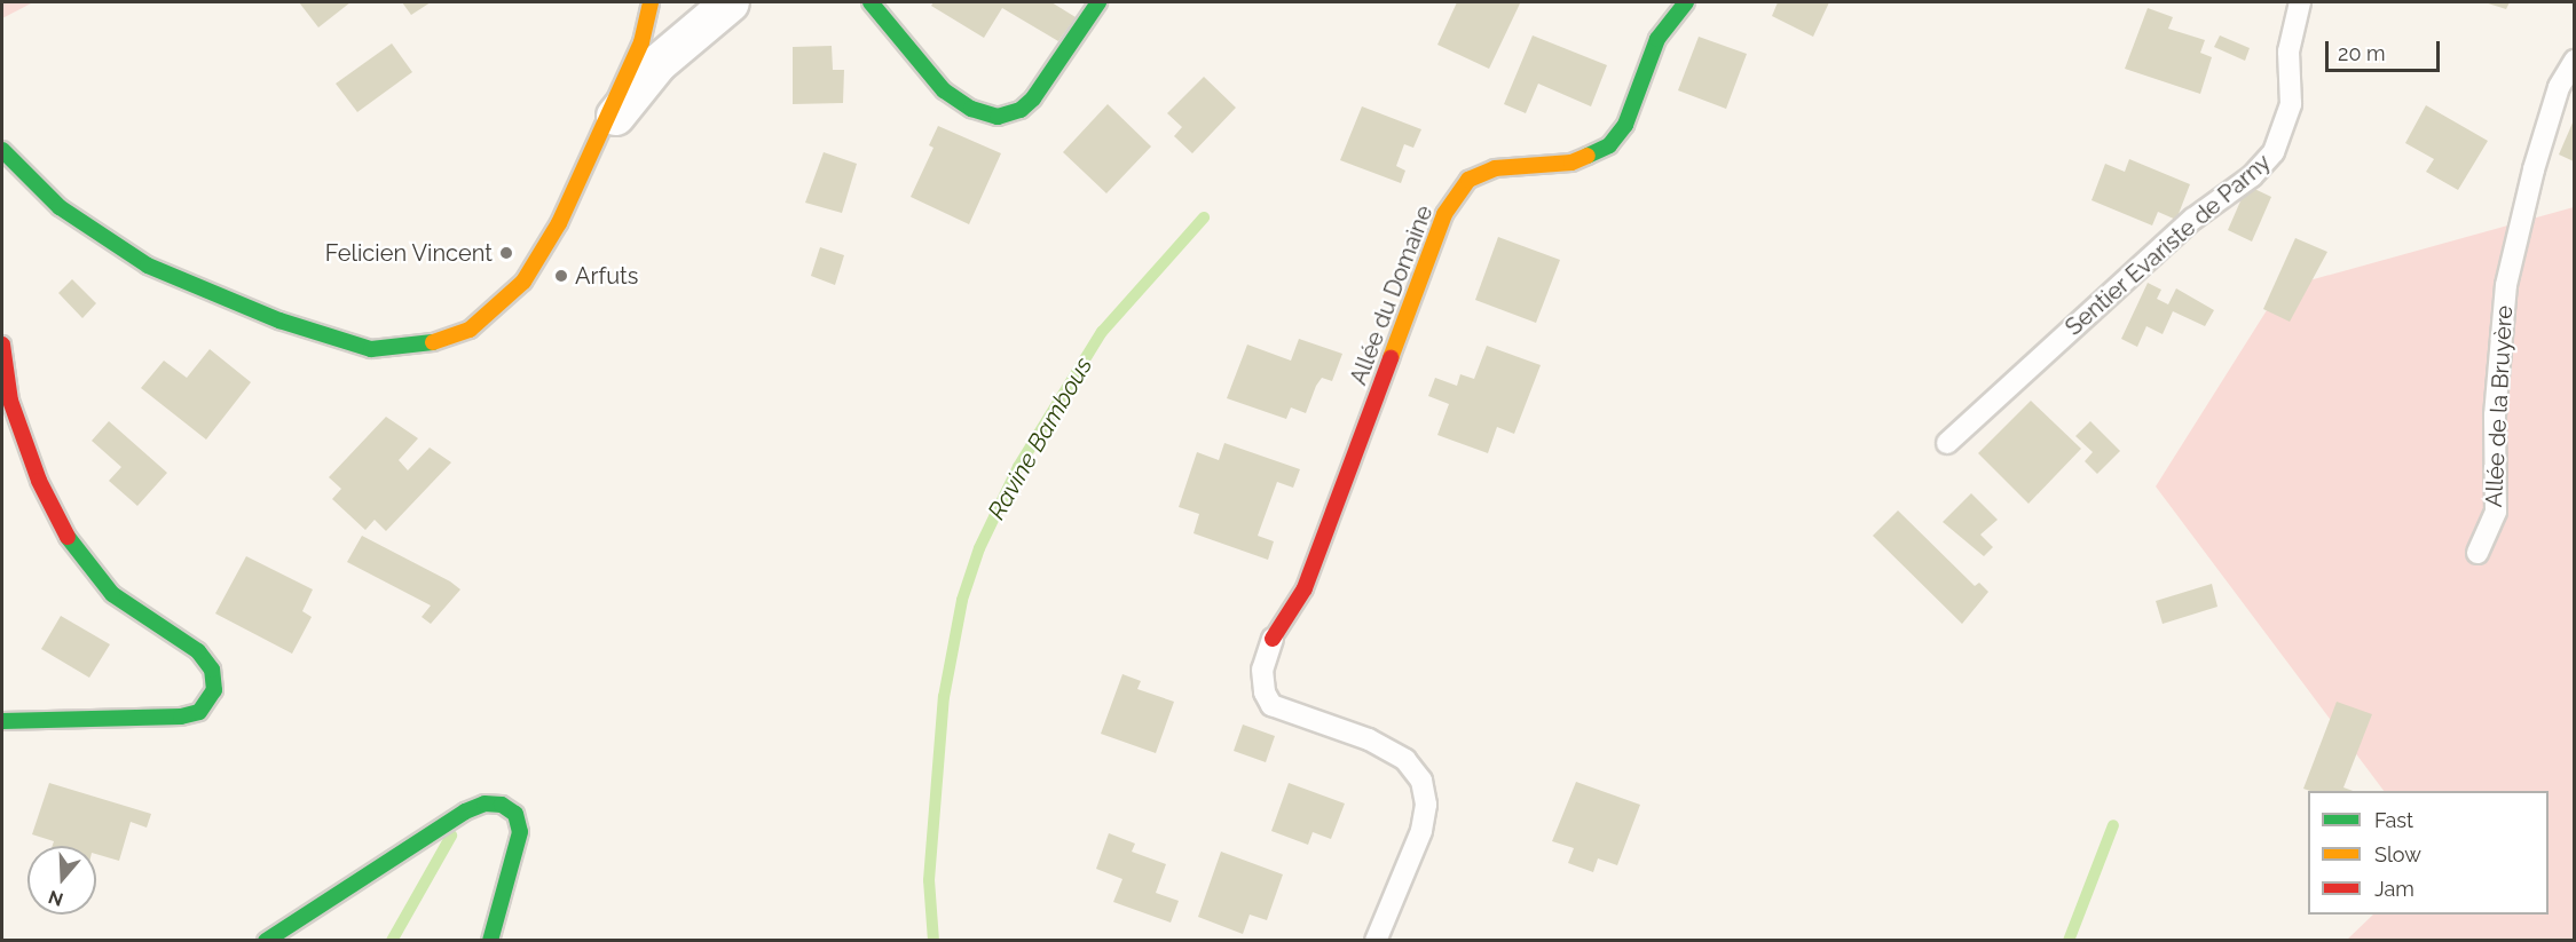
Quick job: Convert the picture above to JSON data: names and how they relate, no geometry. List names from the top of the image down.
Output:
{
  "streets": {
    "street": ["Allée du Domaine"],
    "lane": ["Sentier Evariste de Parny", "Allée de la Bruyère"]
  },
  "water": ["Ravine Bambous"],
  "places": ["Felicien Vincent", "Arfuts"],
  "legend": ["Fast", "Slow", "Jam"],
  "scale_bar": "20 m",
  "north": "bottom"
}
